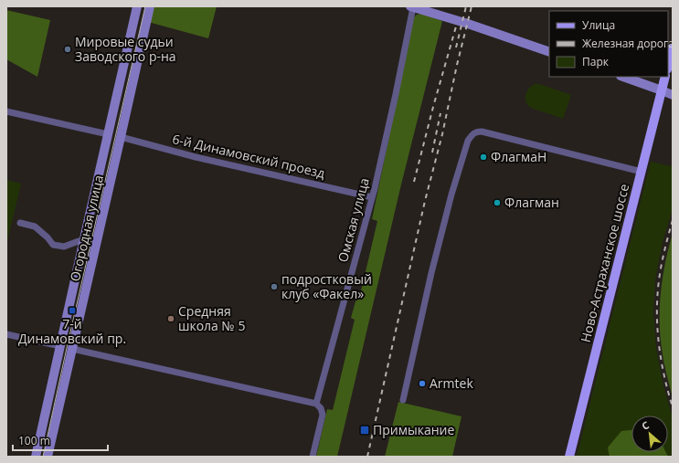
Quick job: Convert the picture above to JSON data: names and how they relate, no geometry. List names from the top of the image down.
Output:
{
  "streets": {
    "main road": ["Ново-Астраханское шоссе"],
    "street": ["6-й Динамовский проезд", "Омская улица", "Огородная улица"]
  },
  "crossings": [
    ["6-й Динамовский проезд", "Омская улица"],
    ["6-й Динамовский проезд", "Огородная улица"]
  ],
  "places": {
    "other": [
      "Мировые судьи Заводского р-на",
      "ФлагмаН",
      "Флагман",
      "подростковый клуб «Факел»",
      "Средняя школа № 5",
      "Armtek"
    ],
    "transit": ["7-й Динамовский пр.", "Примыкание"]
  },
  "legend": ["Улица", "Железная дорога", "Парк"],
  "scale_bar": "100 m",
  "north": "top left"
}
